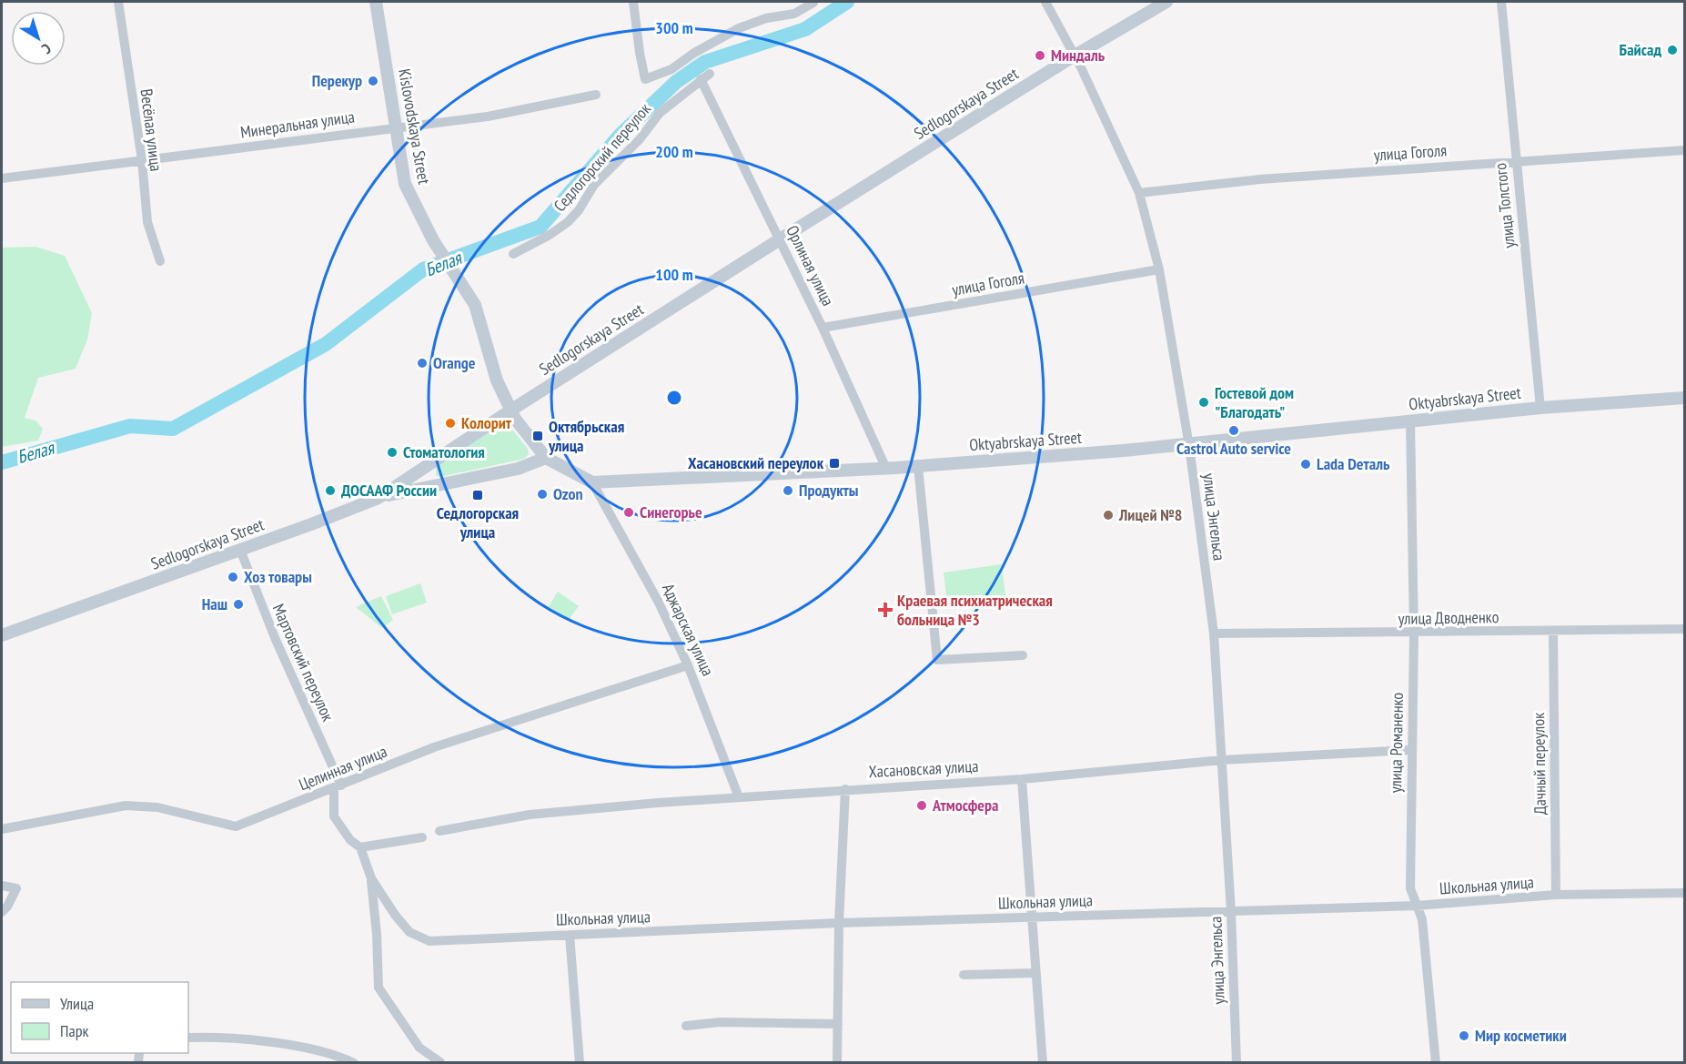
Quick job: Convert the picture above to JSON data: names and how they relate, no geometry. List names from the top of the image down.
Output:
{
  "streets": {
    "main road": ["Sedlogorskaya Street", "Kislovodskaya Street", "Oktyabrskaya Street"],
    "street": [
      "Минеральная улица",
      "Весёлая улица",
      "улица Гоголя",
      "Седлогорский переулок",
      "улица Толстого",
      "Орлиная улица",
      "улица Энгельса",
      "улица Дводненко",
      "Аджарская улица",
      "Мартовский переулок",
      "улица Романенко",
      "Дачный переулок",
      "Целинная улица",
      "Хасановская улица",
      "Школьная улица"
    ]
  },
  "crossings": [
    ["Sedlogorskaya Street", "Kislovodskaya Street"],
    ["Sedlogorskaya Street", "Орлиная улица"],
    ["Sedlogorskaya Street", "улица Энгельса"],
    ["Sedlogorskaya Street", "Мартовский переулок"],
    ["Минеральная улица", "Kislovodskaya Street"],
    ["Минеральная улица", "Весёлая улица"],
    ["улица Гоголя", "улица Толстого"],
    ["улица Гоголя", "Орлиная улица"],
    ["улица Гоголя", "улица Энгельса"],
    ["Седлогорский переулок", "Орлиная улица"],
    ["улица Толстого", "Oktyabrskaya Street"],
    ["Орлиная улица", "Oktyabrskaya Street"],
    ["Oktyabrskaya Street", "улица Энгельса"],
    ["Oktyabrskaya Street", "Аджарская улица"],
    ["Oktyabrskaya Street", "улица Романенко"],
    ["улица Энгельса", "улица Дводненко"],
    ["улица Энгельса", "Хасановская улица"],
    ["улица Энгельса", "Школьная улица"],
    ["улица Дводненко", "улица Романенко"],
    ["улица Дводненко", "Дачный переулок"],
    ["Аджарская улица", "Целинная улица"],
    ["Аджарская улица", "Хасановская улица"],
    ["Мартовский переулок", "Целинная улица"],
    ["Мартовский переулок", "Школьная улица"],
    ["улица Романенко", "Хасановская улица"],
    ["улица Романенко", "Школьная улица"],
    ["Дачный переулок", "Школьная улица"]
  ],
  "water": ["Белая"],
  "places": {
    "other": [
      "Байсад",
      "Миндаль",
      "Перекур",
      "Orange",
      "Гостевой дом \"Благодать\"",
      "Колорит",
      "Castrol Auto service",
      "Стоматология",
      "Lada Dеталь",
      "ДОСААФ России",
      "Продукты",
      "Ozon",
      "Синегорье",
      "Лицей №8",
      "Хоз товары",
      "Наш",
      "Атмосфера",
      "Мир косметики"
    ],
    "transit": ["Октябрьская улица", "Хасановский переулок", "Седлогорская улица"],
    "health": ["Краевая психиатрическая больница №3"]
  },
  "legend": ["Улица", "Парк"],
  "north": "bottom right",
  "rings": ["300 m", "200 m", "100 m"]
}
